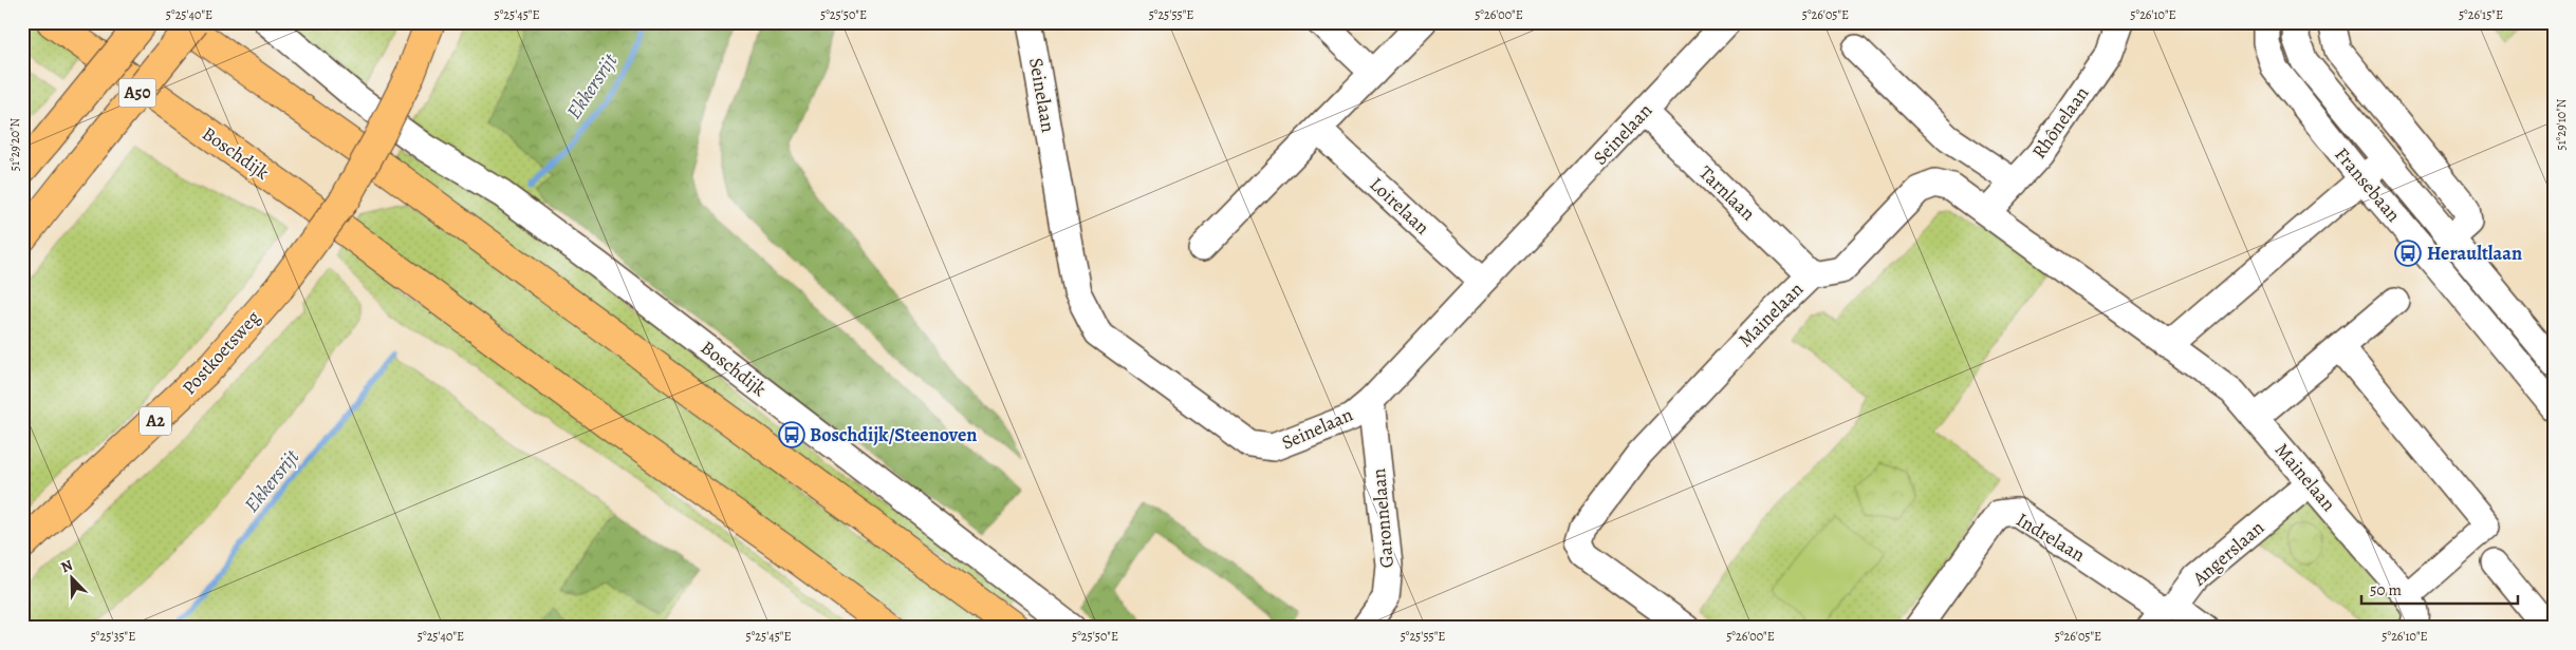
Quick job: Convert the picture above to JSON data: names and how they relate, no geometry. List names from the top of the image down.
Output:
{
  "streets": {
    "main road": [
      "A50",
      "Boschdijk",
      "Postkoetsweg",
      "A2"
    ],
    "street": [
      "Seinelaan",
      "Rhônelaan",
      "Fransebaan",
      "Tarnlaan",
      "Loirelaan",
      "Mainelaan",
      "Garonnelaan",
      "Indrelaan",
      "Angerslaan"
    ]
  },
  "crossings": [
    ["Seinelaan", "Tarnlaan"],
    ["Seinelaan", "Loirelaan"],
    ["Seinelaan", "Garonnelaan"],
    ["Rhônelaan", "Mainelaan"],
    ["Tarnlaan", "Mainelaan"],
    ["Mainelaan", "Angerslaan"],
    ["Indrelaan", "Angerslaan"]
  ],
  "water": ["Ekkersrijt"],
  "places": {
    "bus stop": ["Heraultlaan", "Boschdijk/Steenoven"]
  },
  "scale_bar": "50 m",
  "north": "top left",
  "coordinates": [
    "5°25'40\"E",
    "5°25'45\"E",
    "5°25'50\"E",
    "5°25'55\"E",
    "5°26'00\"E",
    "5°26'05\"E",
    "5°26'10\"E",
    "5°26'15\"E",
    "51°29'10\"N",
    "51°29'20\"N",
    "5°25'35\"E"
  ]
}
